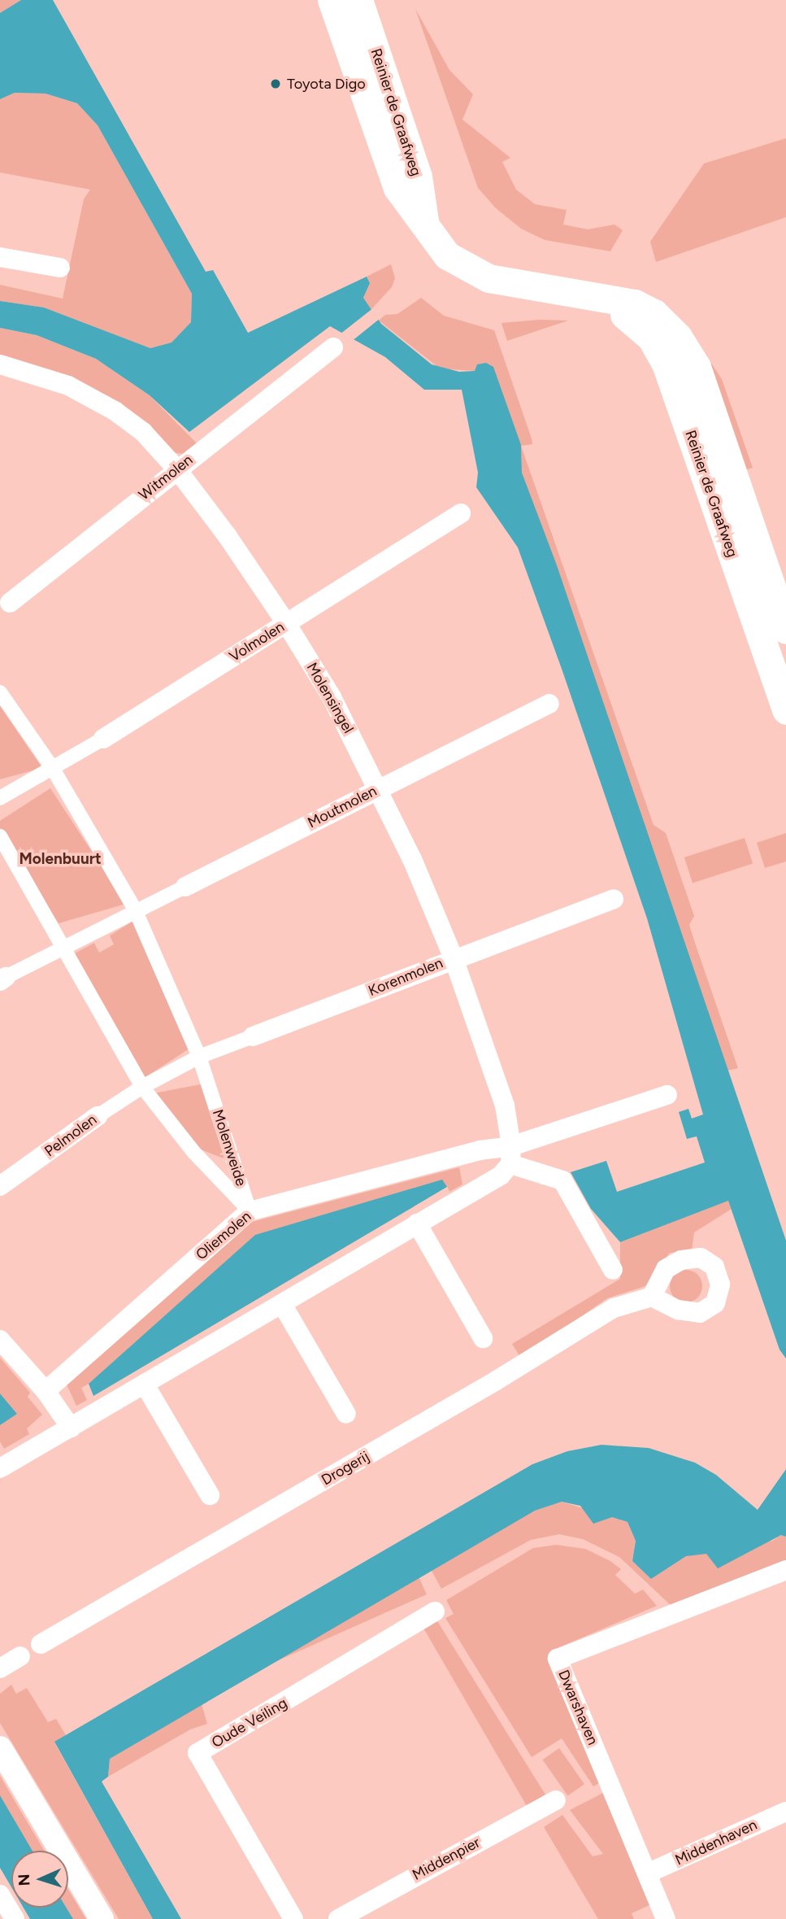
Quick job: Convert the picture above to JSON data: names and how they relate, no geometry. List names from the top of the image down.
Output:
{
  "streets": {
    "main road": ["Reinier de Graafweg"],
    "street": [
      "Witmolen",
      "Volmolen",
      "Molensingel",
      "Moutmolen",
      "Korenmolen",
      "Pelmolen",
      "Molenweide",
      "Oliemolen",
      "Drogerij",
      "Dwarshaven",
      "Oude Veiling",
      "Middenhaven",
      "Middenpier"
    ]
  },
  "crossings": [
    ["Witmolen", "Molensingel"],
    ["Volmolen", "Molensingel"],
    ["Volmolen", "Molenweide"],
    ["Molensingel", "Moutmolen"],
    ["Molensingel", "Korenmolen"],
    ["Molensingel", "Oliemolen"],
    ["Moutmolen", "Molenweide"],
    ["Korenmolen", "Molenweide"],
    ["Pelmolen", "Molenweide"],
    ["Molenweide", "Oliemolen"],
    ["Dwarshaven", "Middenhaven"]
  ],
  "districts": ["Molenbuurt"],
  "places": ["Toyota Digo"],
  "north": "left"
}
